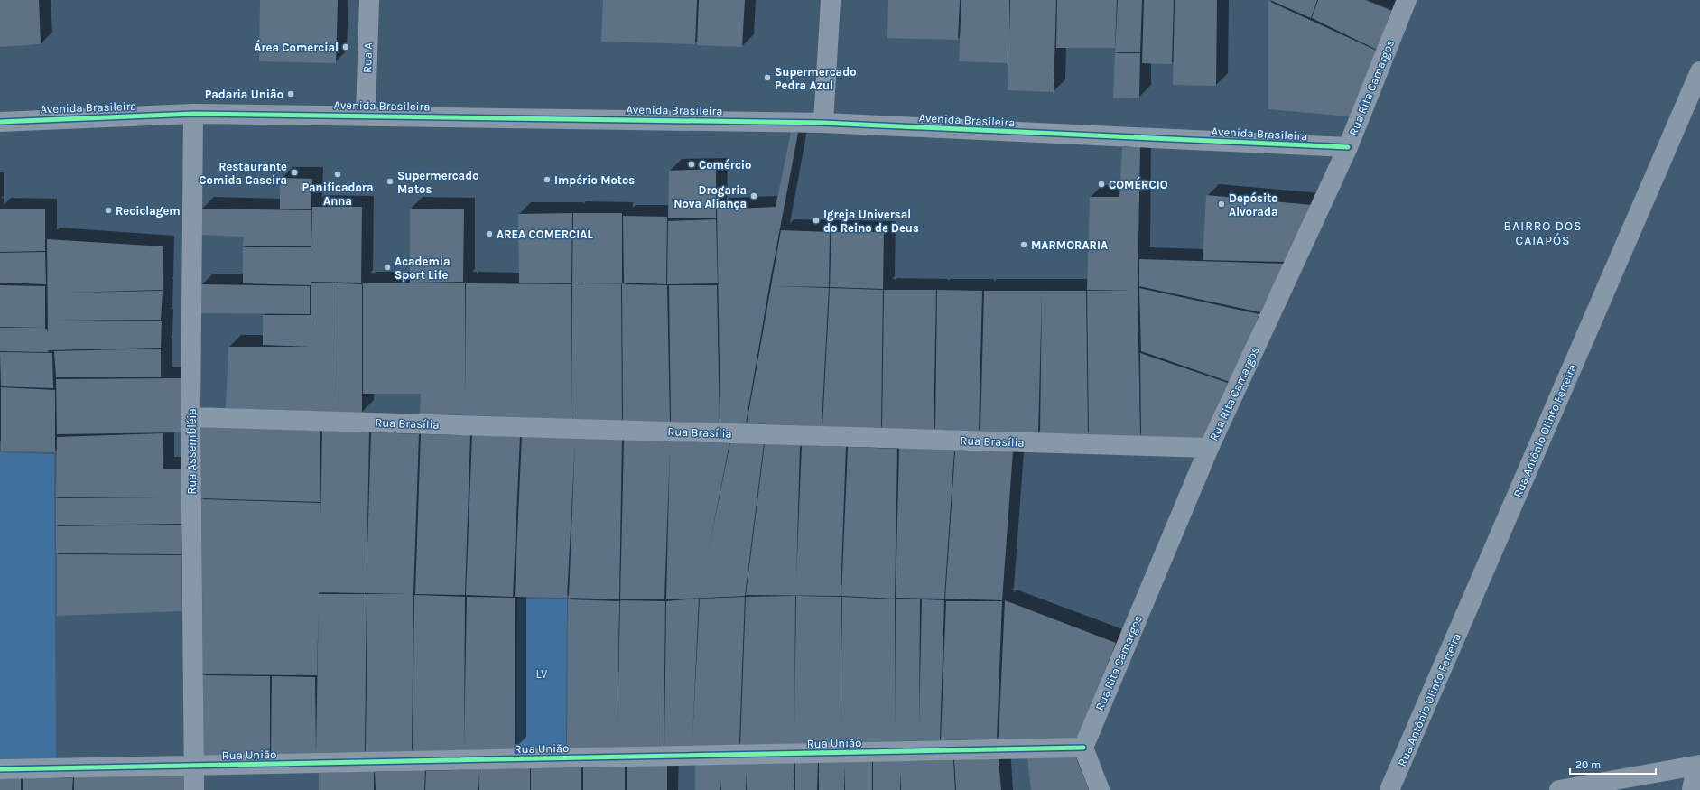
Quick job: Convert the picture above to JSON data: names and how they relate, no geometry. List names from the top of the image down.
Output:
{
  "streets": {
    "street": [
      "Rua A",
      "Rua Rita Camargos",
      "Avenida Brasileira",
      "Rua Brasília",
      "Rua Antônio Olinto Ferreira",
      "Rua Assembléia",
      "Rua União"
    ]
  },
  "crossings": [
    ["Rua A", "Avenida Brasileira"],
    ["Rua Rita Camargos", "Avenida Brasileira"],
    ["Rua Rita Camargos", "Rua Brasília"],
    ["Rua Rita Camargos", "Rua União"],
    ["Avenida Brasileira", "Rua Assembléia"],
    ["Rua Brasília", "Rua Assembléia"],
    ["Rua Assembléia", "Rua União"]
  ],
  "districts": ["BAIRRO DOS CAIAPÓS"],
  "parks": ["LV"],
  "places": [
    "Área Comercial",
    "Supermercado Pedra Azul",
    "Padaria União",
    "Comércio",
    "Restaurante Comida Caseira",
    "Panificadora Anna",
    "Império Motos",
    "Supermercado Matos",
    "COMÉRCIO",
    "Drogaria Nova Aliança",
    "Depósito Alvorada",
    "Reciclagem",
    "Igreja Universal do Reino de Deus",
    "AREA COMERCIAL",
    "MARMORARIA",
    "Academia Sport Life"
  ],
  "scale_bar": "20 m"
}
